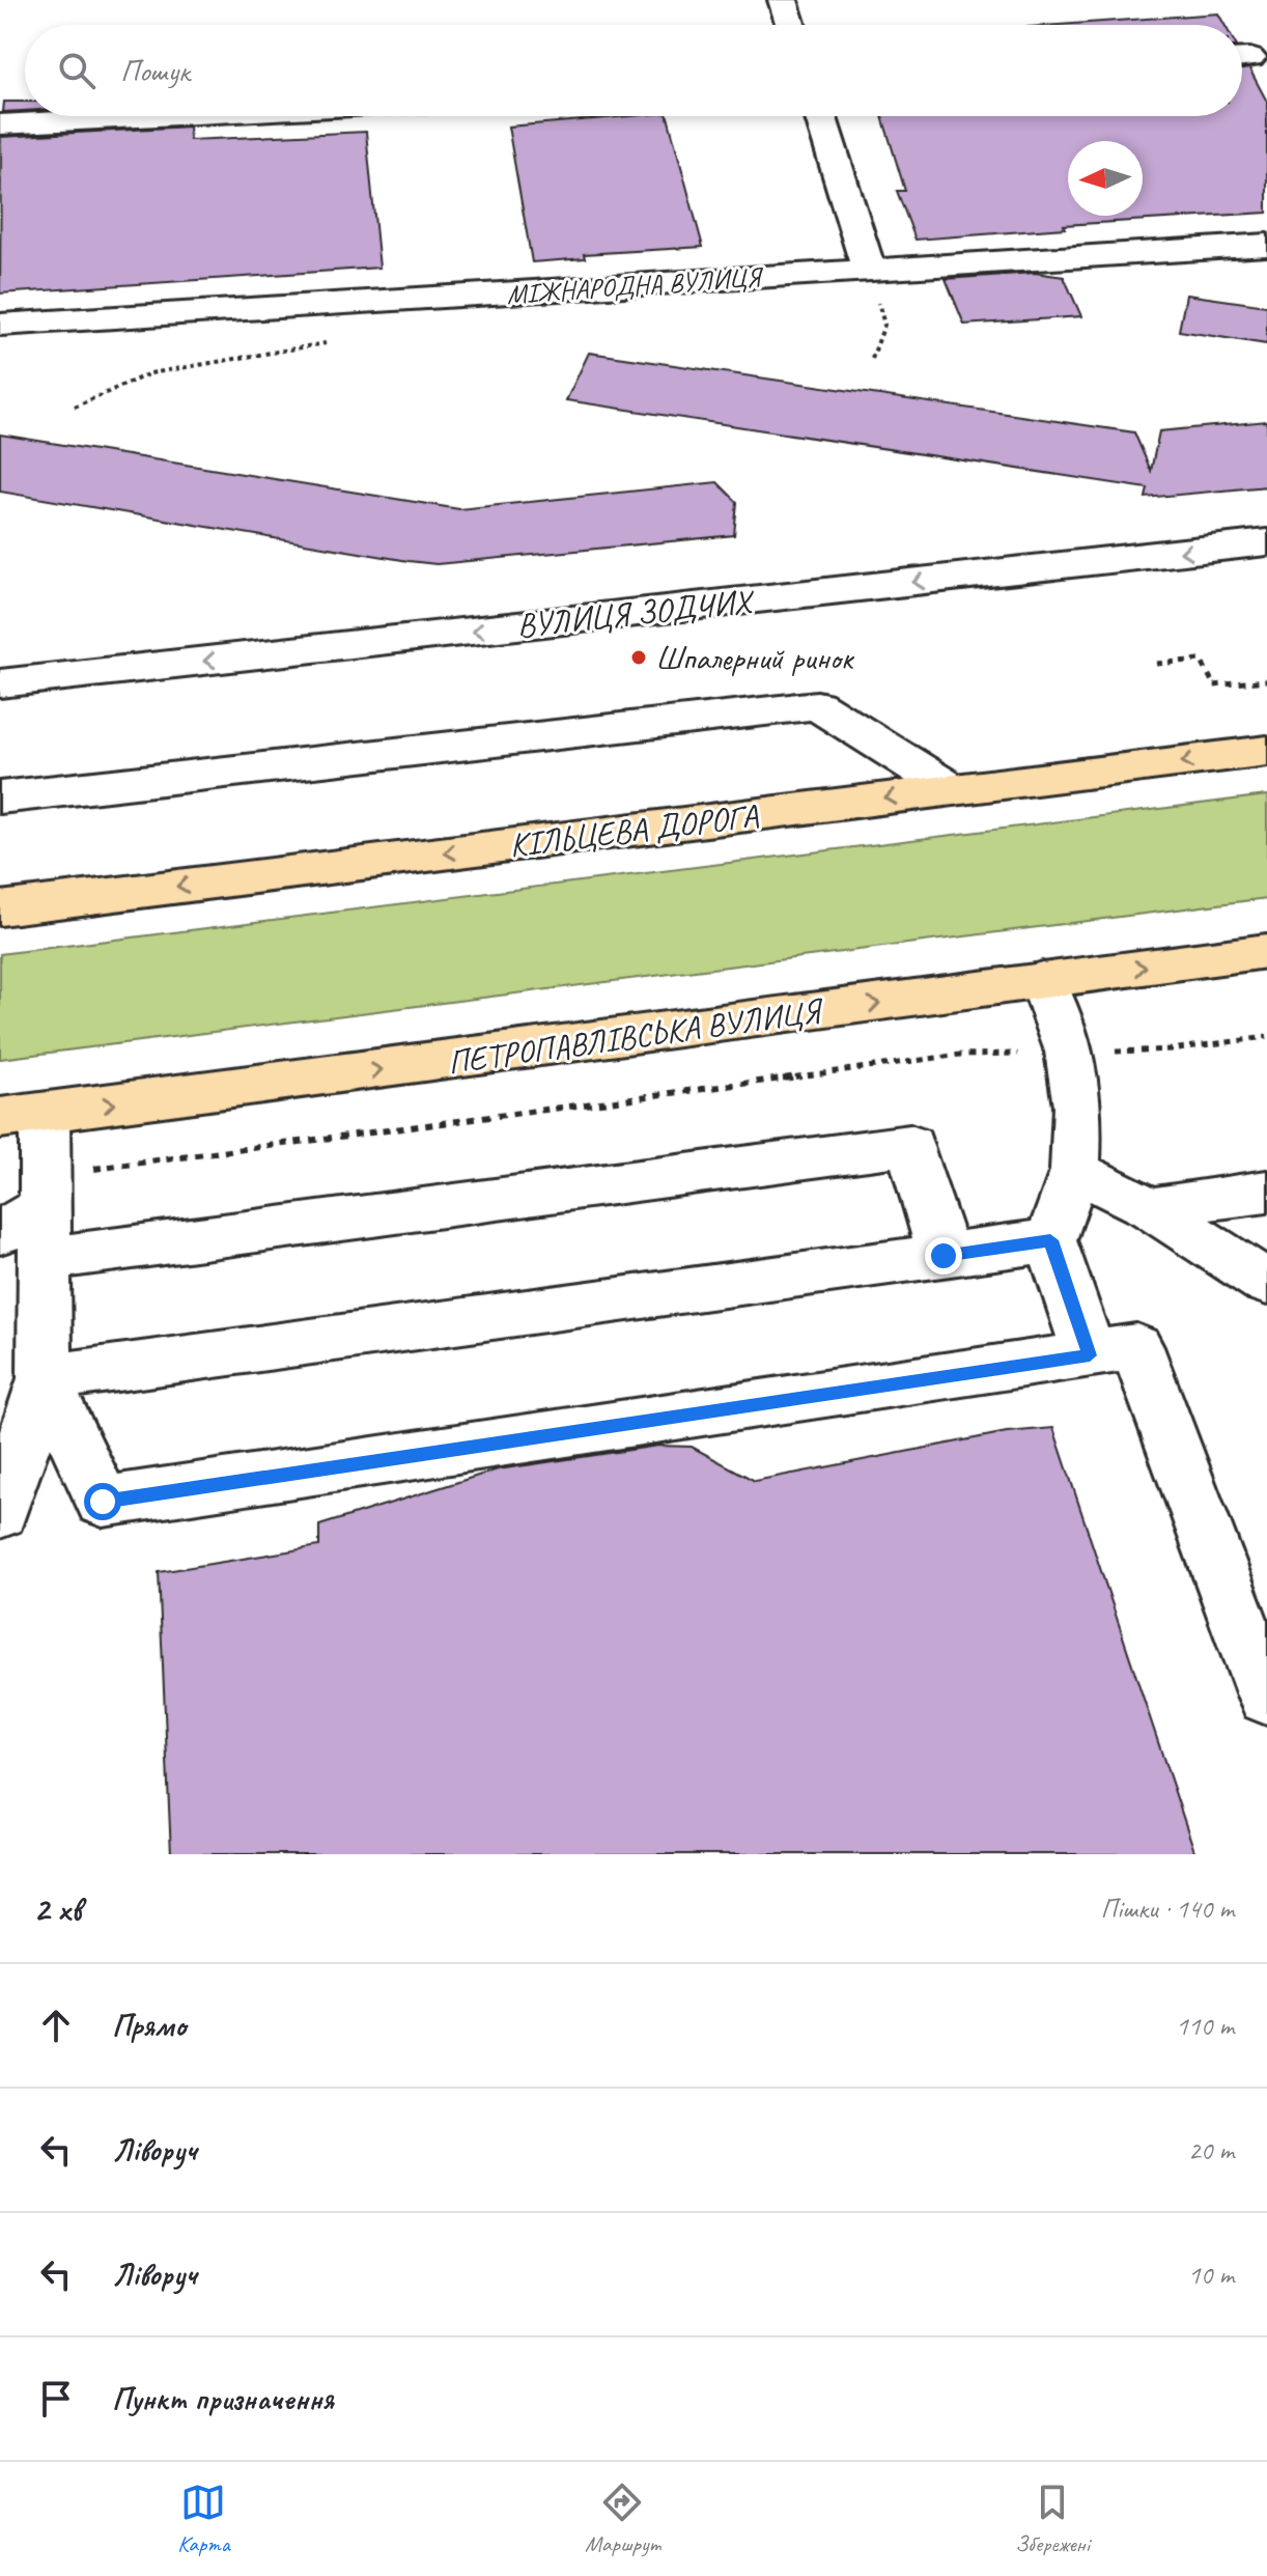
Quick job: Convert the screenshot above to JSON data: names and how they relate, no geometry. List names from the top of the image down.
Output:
{
  "streets": {
    "highway": ["КІЛЬЦЕВА ДОРОГА", "ПЕТРОПАВЛІВСЬКА ВУЛИЦЯ"],
    "street": ["МІЖНАРОДНА ВУЛИЦЯ", "ВУЛИЦЯ ЗОДЧИХ"]
  },
  "one_way": ["КІЛЬЦЕВА ДОРОГА", "ПЕТРОПАВЛІВСЬКА ВУЛИЦЯ"],
  "places": ["Шпалерний ринок"],
  "north": "left",
  "page": {
    "search": "Пошук",
    "heading": ["2 хв", "Пішки · 140 m"],
    "list": [
      ["Прямо", "110 m"],
      ["Ліворуч", "20 m"],
      ["Ліворуч", "10 m"],
      "Пункт призначення"
    ],
    "nav": ["Карта", "Маршрут", "Збережені"]
  }
}
